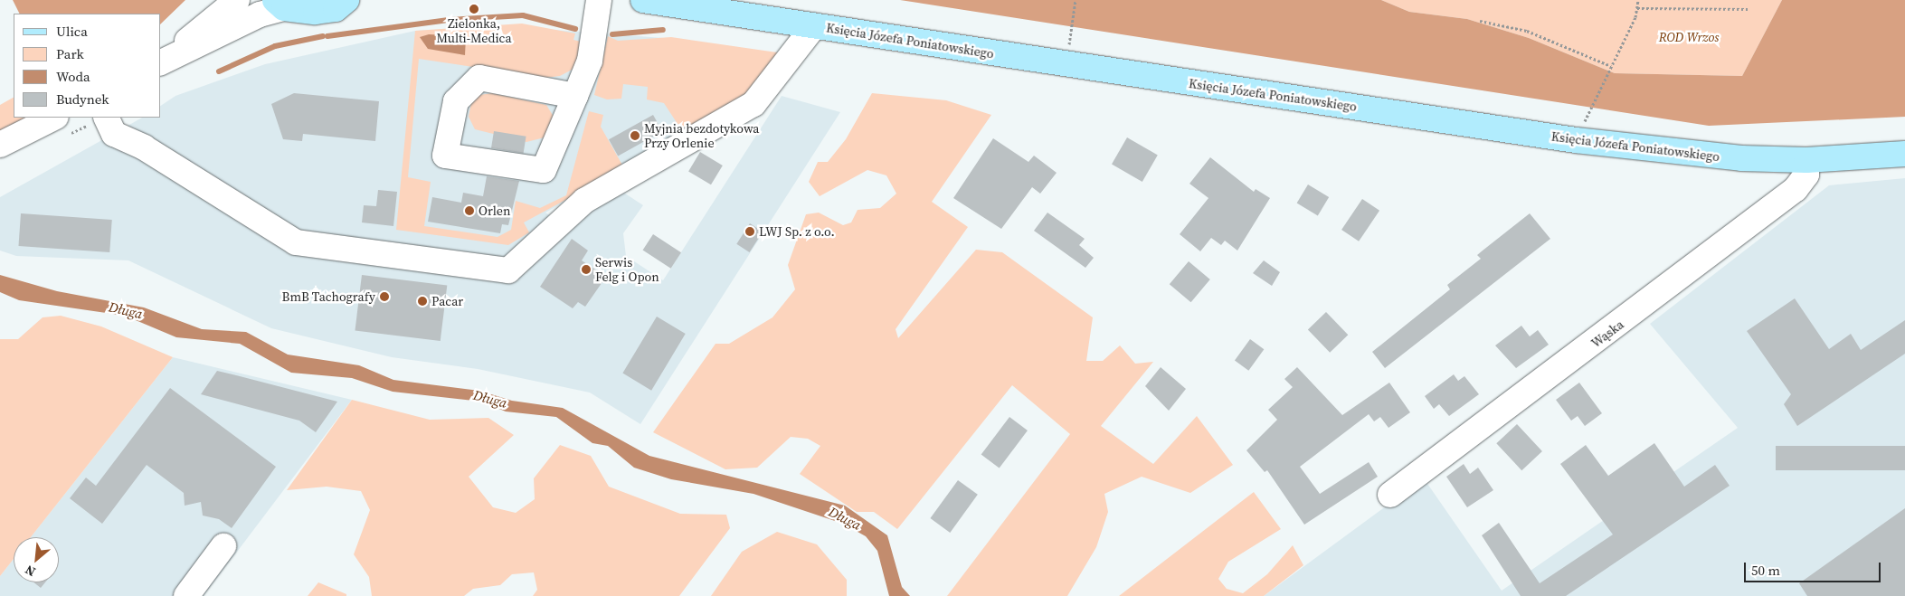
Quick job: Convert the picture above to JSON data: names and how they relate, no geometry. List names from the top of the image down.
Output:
{
  "streets": {
    "main road": ["Księcia Józefa Poniatowskiego"],
    "street": ["Wąska"]
  },
  "crossings": [
    ["Księcia Józefa Poniatowskiego", "Wąska"]
  ],
  "water": ["Długa"],
  "parks": ["ROD Wrzos"],
  "places": [
    "Zielonka, Multi-Medica",
    "Myjnia bezdotykowa Przy Orlenie",
    "Orlen",
    "LWJ Sp. z o.o.",
    "Serwis Felg i Opon",
    "BmB Tachografy",
    "Pacar"
  ],
  "legend": [
    "Ulica",
    "Park",
    "Woda",
    "Budynek"
  ],
  "scale_bar": "50 m",
  "north": "bottom left"
}
